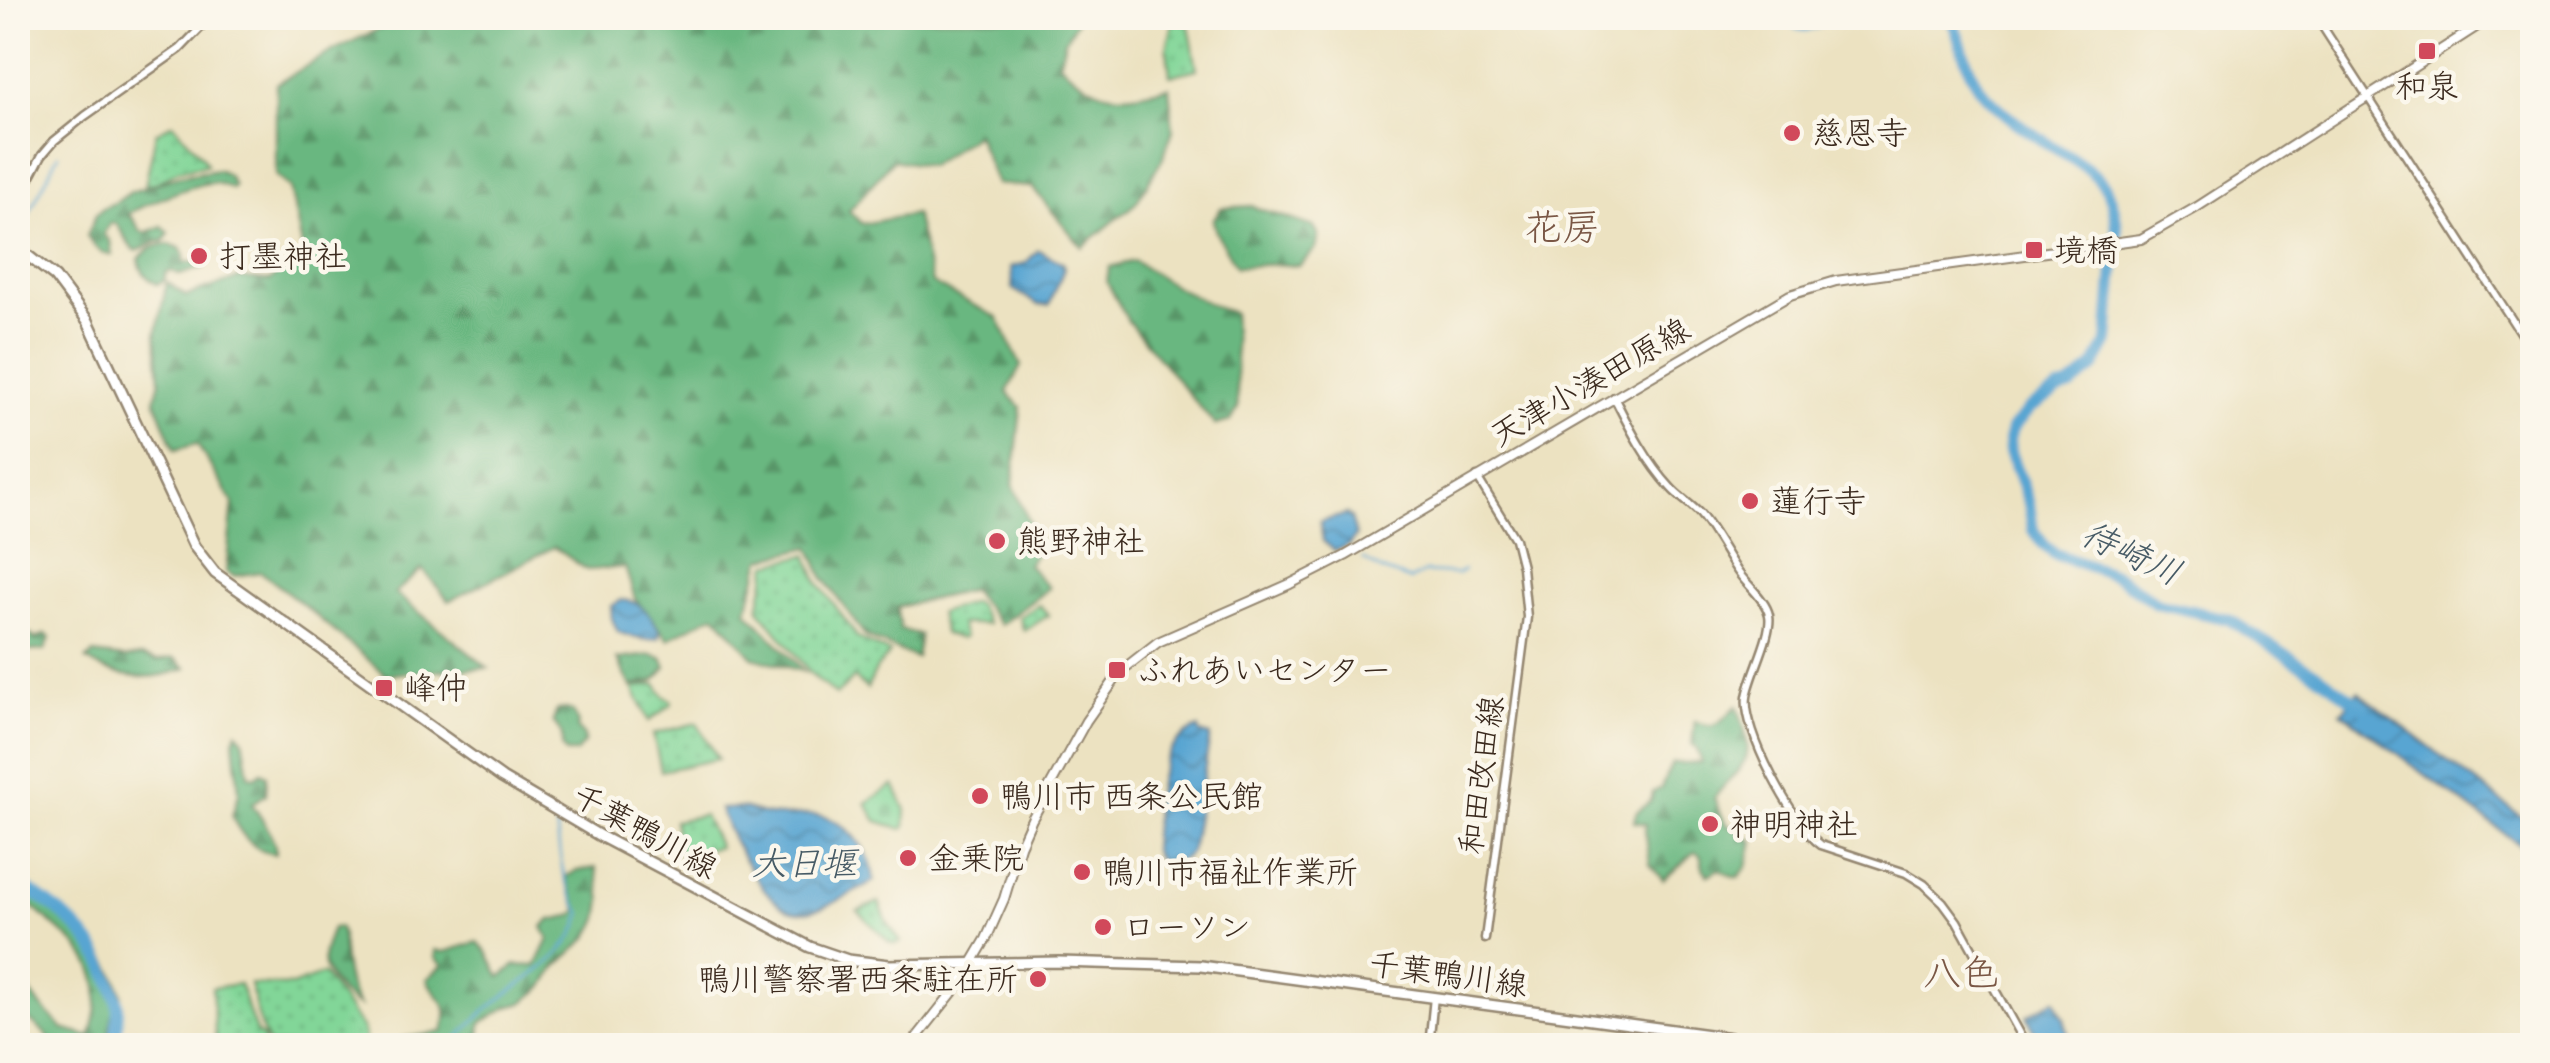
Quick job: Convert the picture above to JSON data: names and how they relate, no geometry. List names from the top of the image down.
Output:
{
  "streets": {
    "main road": ["天津小湊田原線", "千葉鴨川線"],
    "street": ["和田改田線"]
  },
  "crossings": [
    ["天津小湊田原線", "和田改田線"],
    ["天津小湊田原線", "千葉鴨川線"]
  ],
  "districts": ["花房", "八色"],
  "water": ["待崎川", "大日堰"],
  "places": {
    "transit": [
      "和泉",
      "境橋",
      "ふれあいセンター",
      "峰仲"
    ],
    "other": [
      "慈恩寺",
      "打墨神社",
      "蓮行寺",
      "熊野神社",
      "鴨川市 西条公民館",
      "神明神社",
      "金乗院",
      "鴨川市福祉作業所",
      "ローソン",
      "鴨川警察署西条駐在所"
    ]
  }
}
